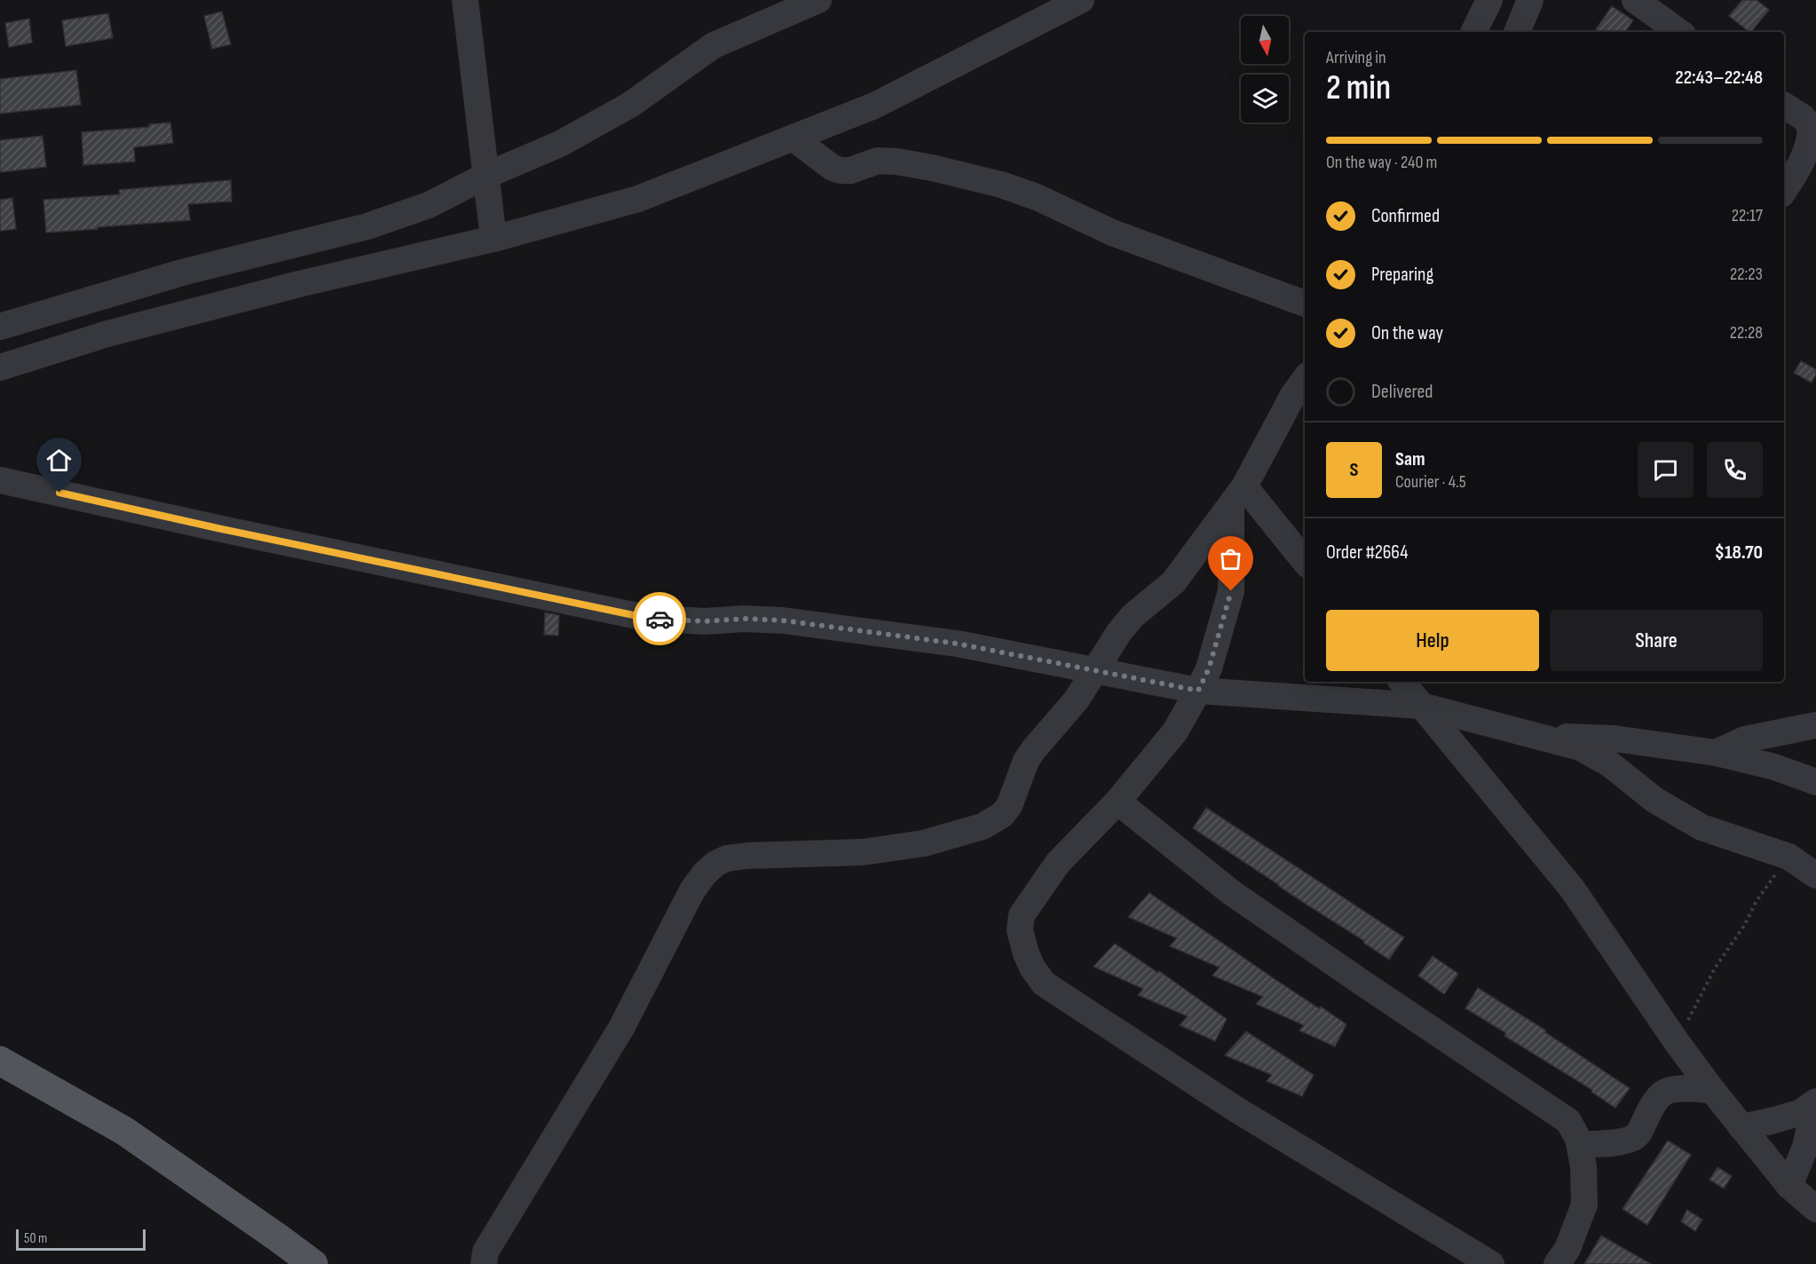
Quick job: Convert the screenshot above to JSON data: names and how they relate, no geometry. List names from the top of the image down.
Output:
{
  "scale_bar": "50 m",
  "north": "bottom",
  "page": {
    "heading": ["2 min", "Arriving in", "22:43–22:48"],
    "panel": [
      "Sam",
      "Courier · 4.5",
      "Order #2664",
      "$18.70"
    ],
    "bar": "On the way · 240 m",
    "list": [
      ["Confirmed", "22:17"],
      ["Preparing", "22:23"],
      ["On the way", "22:28"],
      "Delivered"
    ],
    "round": "S",
    "buttons": ["Help", "Share"],
    "scale": "50 m"
  }
}
